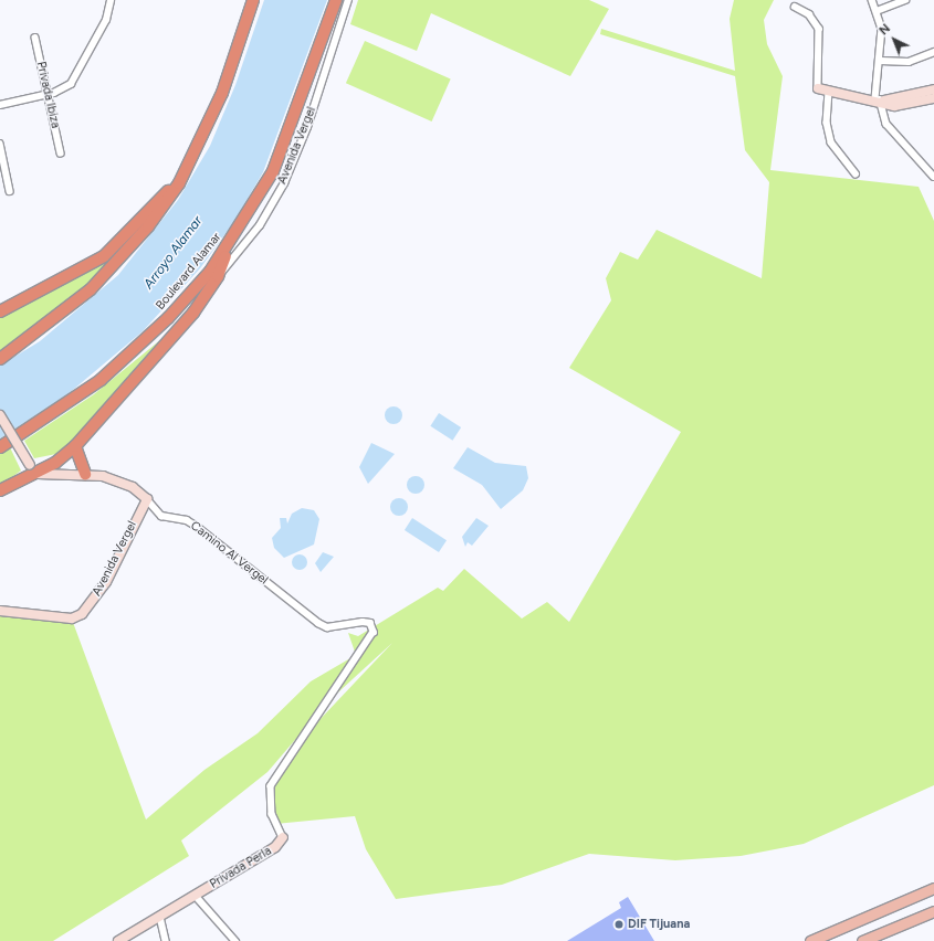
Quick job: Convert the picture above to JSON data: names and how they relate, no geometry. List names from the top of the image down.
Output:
{
  "streets": {
    "highway": ["Boulevard Alamar"],
    "street": [
      "Privada Ibiza",
      "Avenida Vergel",
      "Camino Al Vergel",
      "Privada Perla"
    ]
  },
  "crossings": [
    ["Avenida Vergel", "Camino Al Vergel"],
    ["Camino Al Vergel", "Privada Perla"]
  ],
  "water": ["Arroyo Alamar"],
  "places": ["DIF Tijuana"],
  "north": "top left"
}
